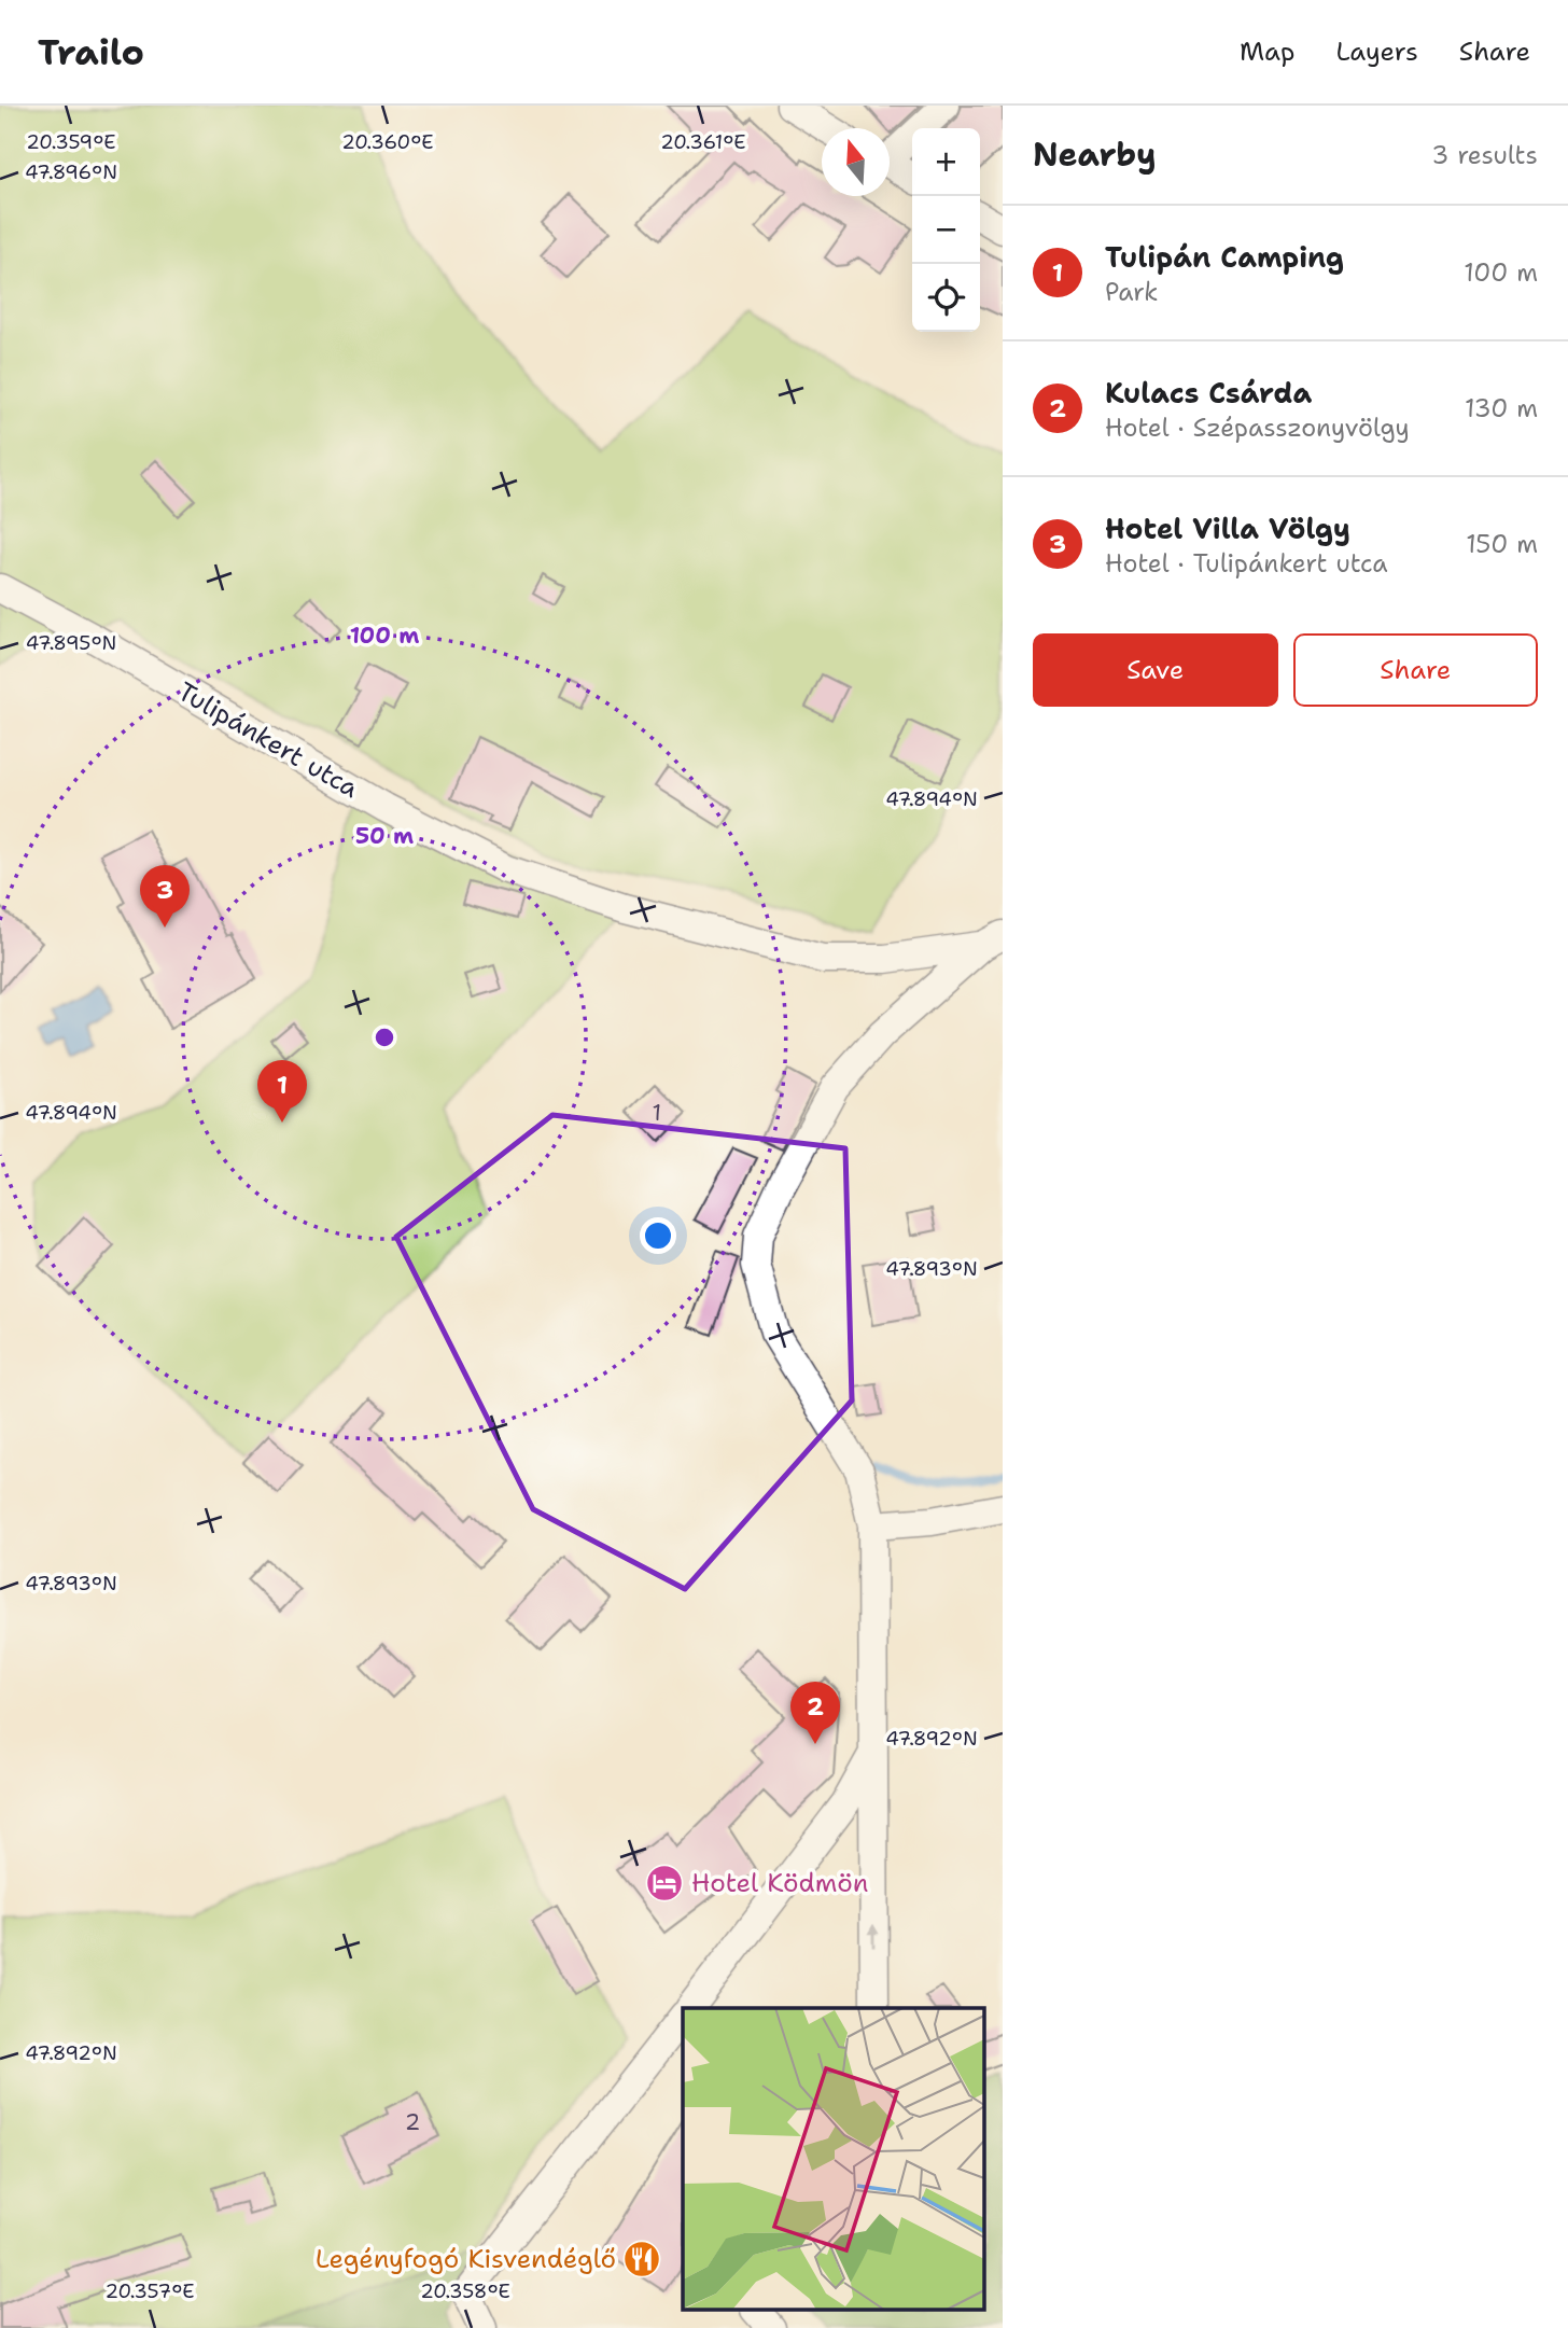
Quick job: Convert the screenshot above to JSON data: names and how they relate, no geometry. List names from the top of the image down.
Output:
{
  "streets": {
    "street": ["Tulipánkert utca"]
  },
  "places": {
    "hotel": ["Hotel Ködmön"],
    "restaurant": ["Legényfogó Kisvendéglő"]
  },
  "house_numbers": ["1", "2"],
  "north": "top",
  "page": {
    "header": "Trailo",
    "nav": ["Map", "Layers", "Share"],
    "heading": ["Nearby", "3 results"],
    "map_buttons": ["+", "−"],
    "list": [
      {
        "mark": "1",
        "name": "Tulipán Camping",
        "note": "Park",
        "value": "100 m"
      },
      {
        "mark": "2",
        "name": "Kulacs Csárda",
        "note": "Hotel · Szépasszonyvölgy",
        "value": "130 m"
      },
      {
        "mark": "3",
        "name": "Hotel Villa Völgy",
        "note": "Hotel · Tulipánkert utca",
        "value": "150 m"
      }
    ],
    "buttons": ["Save", "Share"],
    "pins": ["3", "1", "2"]
  },
  "coordinates": [
    "20.359°E",
    "20.360°E",
    "20.361°E",
    "47.896°N",
    "47.895°N",
    "47.894°N",
    "47.893°N",
    "47.892°N",
    "20.357°E",
    "20.358°E"
  ],
  "rings": ["100 m", "50 m"]
}
